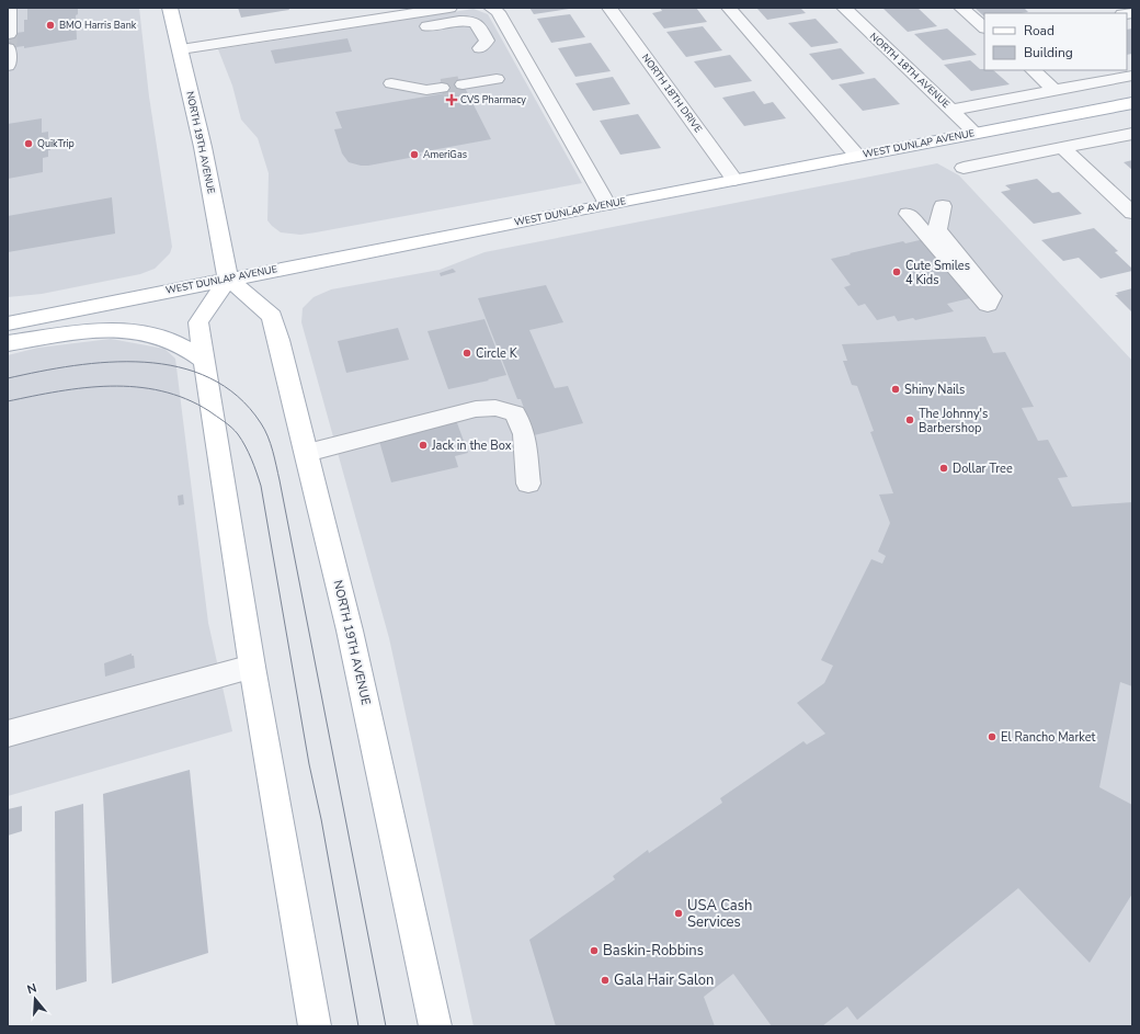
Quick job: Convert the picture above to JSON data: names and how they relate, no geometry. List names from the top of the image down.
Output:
{
  "streets": {
    "main road": ["NORTH 19TH AVENUE", "WEST DUNLAP AVENUE"],
    "street": ["NORTH 18TH AVENUE", "NORTH 18TH DRIVE"]
  },
  "crossings": [
    ["NORTH 18TH AVENUE", "WEST DUNLAP AVENUE"],
    ["NORTH 18TH DRIVE", "WEST DUNLAP AVENUE"],
    ["NORTH 19TH AVENUE", "WEST DUNLAP AVENUE"]
  ],
  "places": {
    "other": [
      "BMO Harris Bank",
      "QuikTrip",
      "AmeriGas",
      "Cute Smiles 4 Kids",
      "Circle K",
      "Shiny Nails",
      "The Johnny's Barbershop",
      "Jack in the Box",
      "Dollar Tree",
      "El Rancho Market",
      "USA Cash Services",
      "Baskin-Robbins",
      "Gala Hair Salon"
    ],
    "health": ["CVS Pharmacy"]
  },
  "legend": ["Road", "Building"],
  "north": "top"
}
